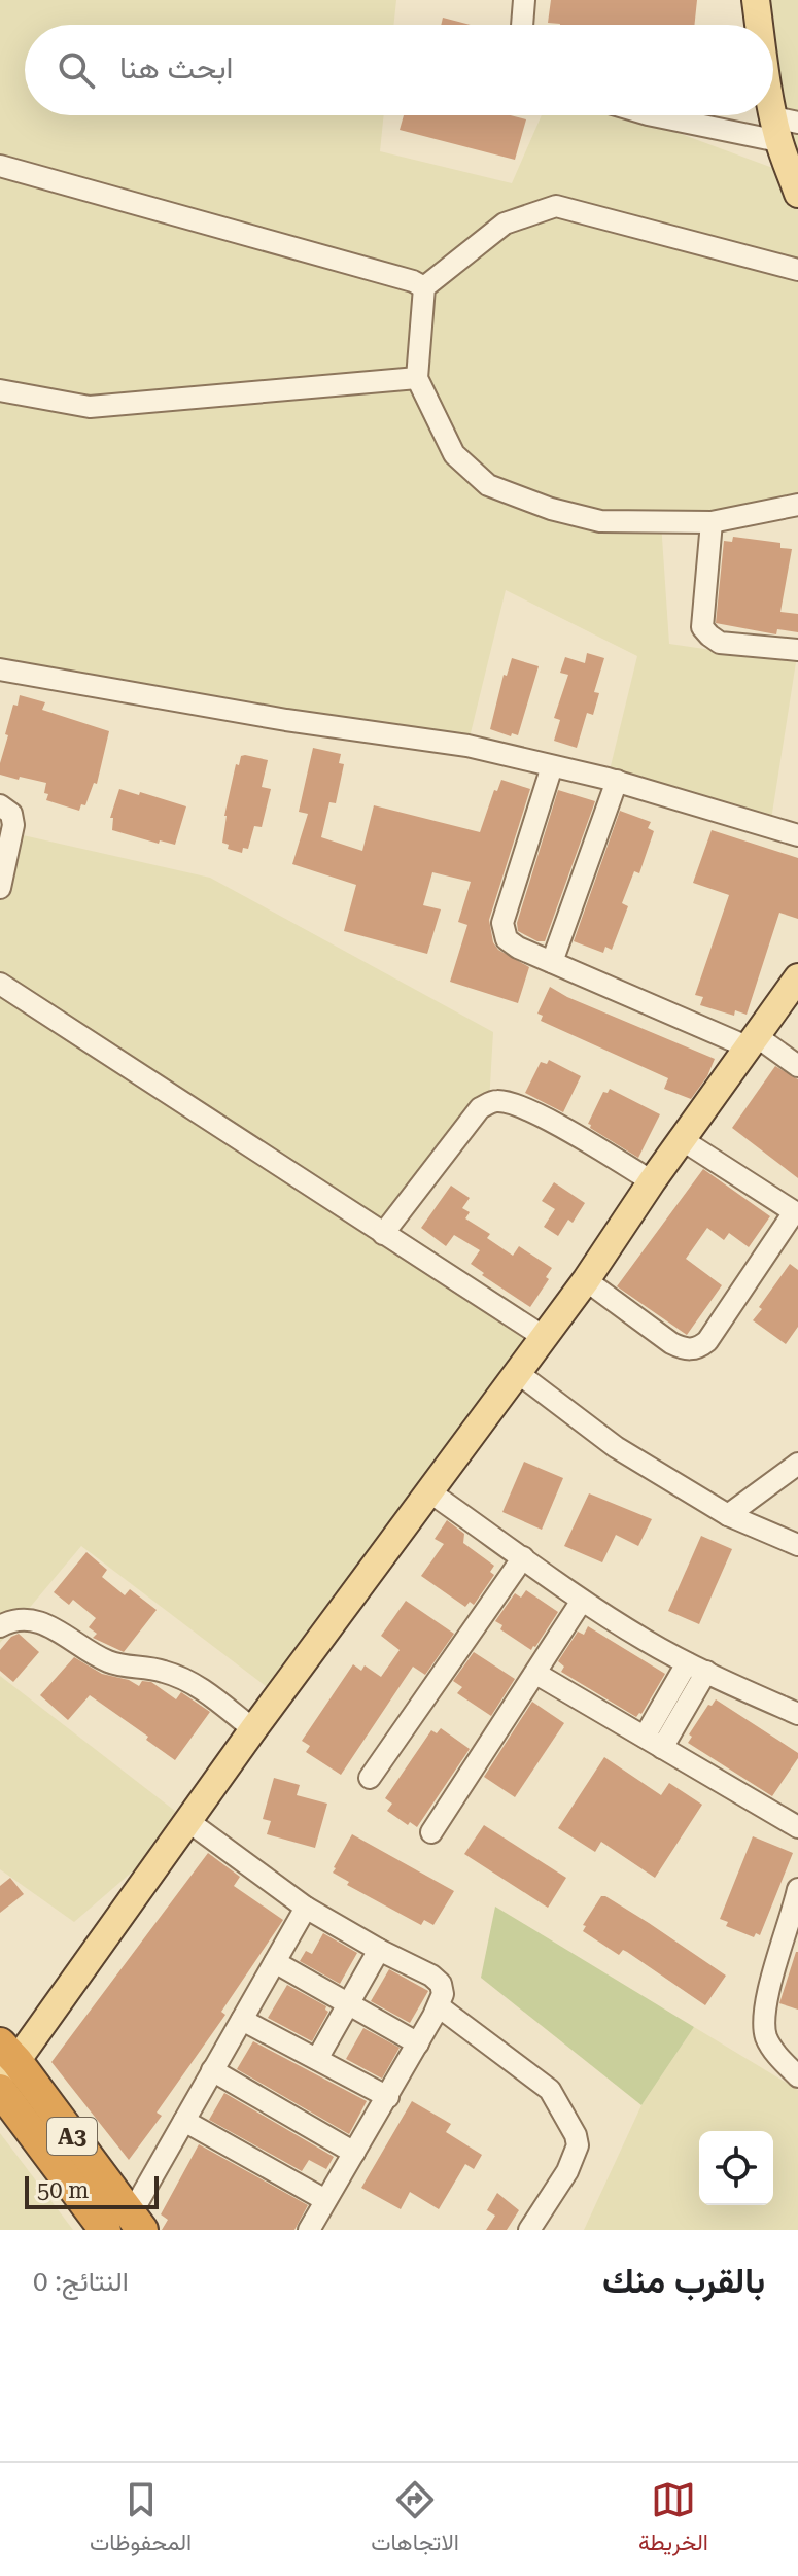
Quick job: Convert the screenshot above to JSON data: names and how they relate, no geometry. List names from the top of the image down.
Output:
{
  "streets": {
    "highway": ["A3"]
  },
  "scale_bar": "50 m",
  "page": {
    "search": "ابحث هنا",
    "scale": "50 m",
    "heading": ["بالقرب منك", "النتائج: 0"],
    "nav": ["الخريطة", "الاتجاهات", "المحفوظات"]
  }
}
